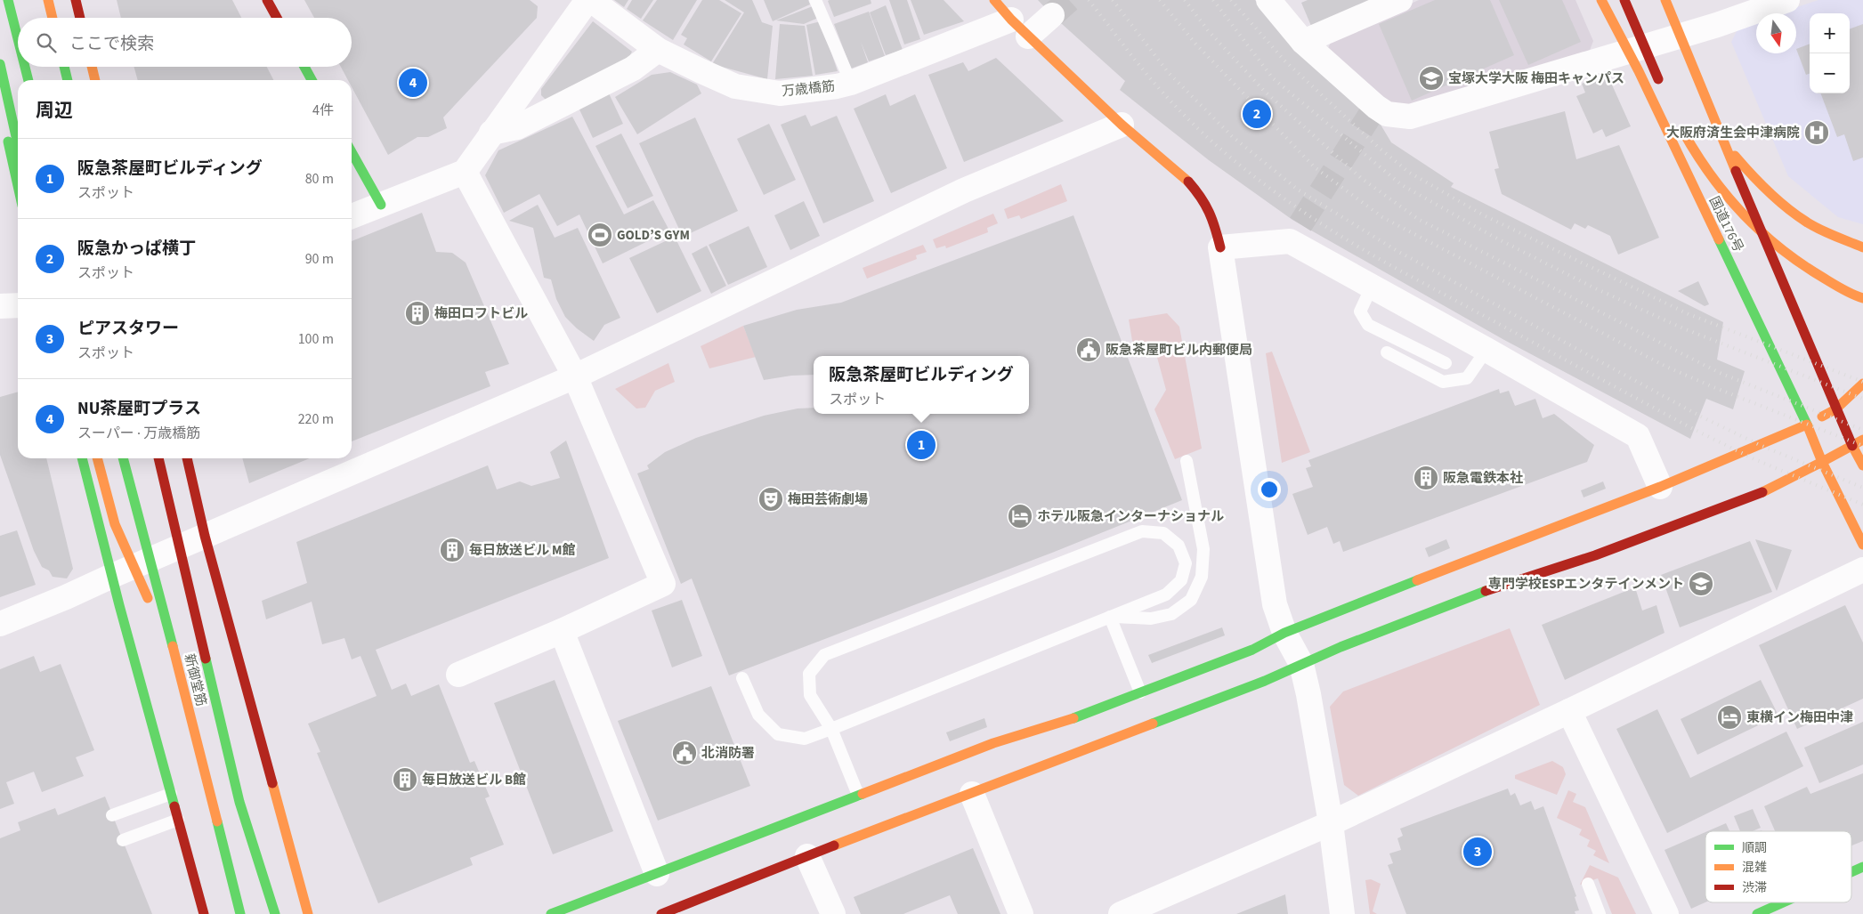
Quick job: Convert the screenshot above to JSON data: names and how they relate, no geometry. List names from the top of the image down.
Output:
{
  "streets": {
    "main road": ["国道176号", "新御堂筋"],
    "street": ["万歳橋筋"]
  },
  "places": {
    "school or university": ["宝塚大学大阪 梅田キャンパス", "専門学校ESPエンタテインメント"],
    "hospital": ["大阪府済生会中津病院"],
    "sports": ["GOLD’S GYM"],
    "building": [
      "梅田ロフトビル",
      "阪急電鉄本社",
      "毎日放送ビル M館",
      "毎日放送ビル B館"
    ],
    "public building": ["阪急茶屋町ビル内郵便局", "北消防署"],
    "theatre": ["梅田芸術劇場"],
    "hotel": ["ホテル阪急インターナショナル", "東横イン梅田中津"]
  },
  "legend": ["順調", "混雑", "渋滞"],
  "north": "bottom",
  "page": {
    "map_buttons": ["+", "−"],
    "search": "ここで検索",
    "pins": [
      "4",
      "2",
      "1",
      "3"
    ],
    "heading": ["周辺", "4件"],
    "list": [
      {
        "mark": "1",
        "name": "阪急茶屋町ビルディング",
        "note": "スポット",
        "value": "80 m"
      },
      {
        "mark": "2",
        "name": "阪急かっぱ横丁",
        "note": "スポット",
        "value": "90 m"
      },
      {
        "mark": "3",
        "name": "ピアスタワー",
        "note": "スポット",
        "value": "100 m"
      },
      {
        "mark": "4",
        "name": "NU茶屋町プラス",
        "note": "スーパー · 万歳橋筋",
        "value": "220 m"
      }
    ],
    "popup": ["阪急茶屋町ビルディング", "スポット"]
  }
}
